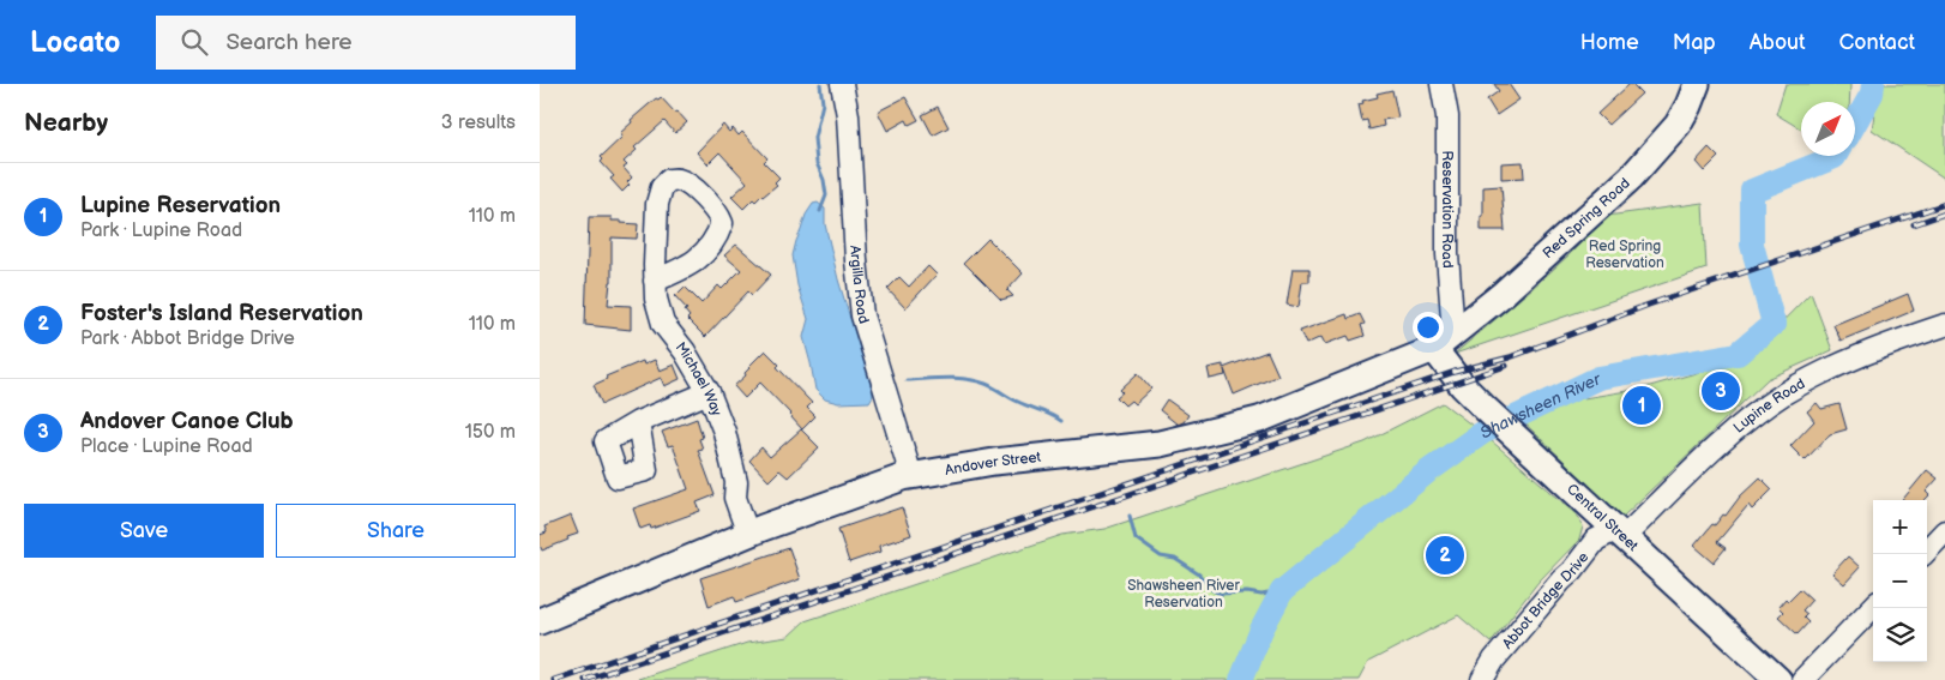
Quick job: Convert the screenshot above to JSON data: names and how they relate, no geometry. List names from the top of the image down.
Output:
{
  "streets": {
    "main road": ["Red Spring Road", "Andover Street", "Central Street"],
    "street": [
      "Reservation Road",
      "Argilla Road",
      "Michael Way",
      "Lupine Road",
      "Abbot Bridge Drive"
    ]
  },
  "crossings": [
    ["Reservation Road", "Red Spring Road"],
    ["Reservation Road", "Andover Street"],
    ["Reservation Road", "Central Street"],
    ["Red Spring Road", "Andover Street"],
    ["Red Spring Road", "Central Street"],
    ["Argilla Road", "Andover Street"],
    ["Michael Way", "Andover Street"],
    ["Lupine Road", "Central Street"],
    ["Lupine Road", "Abbot Bridge Drive"],
    ["Andover Street", "Central Street"],
    ["Central Street", "Abbot Bridge Drive"]
  ],
  "water": ["Shawsheen River"],
  "parks": ["Red Spring Reservation", "Shawsheen River Reservation"],
  "north": "top right",
  "page": {
    "header": "Locato",
    "search": "Search here",
    "nav": [
      "Home",
      "Map",
      "About",
      "Contact"
    ],
    "heading": ["Nearby", "3 results"],
    "list": [
      {
        "mark": "1",
        "name": "Lupine Reservation",
        "note": "Park · Lupine Road",
        "value": "110 m"
      },
      {
        "mark": "2",
        "name": "Foster's Island Reservation",
        "note": "Park · Abbot Bridge Drive",
        "value": "110 m"
      },
      {
        "mark": "3",
        "name": "Andover Canoe Club",
        "note": "Place · Lupine Road",
        "value": "150 m"
      }
    ],
    "pins": ["3", "1", "2"],
    "buttons": ["Save", "Share"],
    "map_buttons": ["+", "−"]
  }
}
